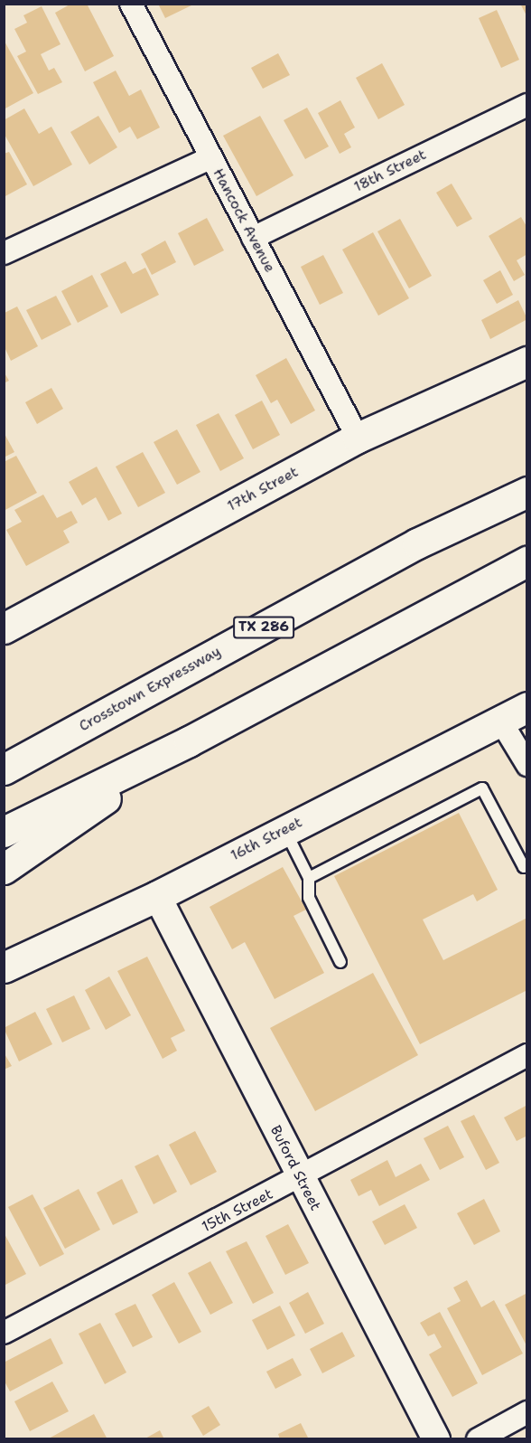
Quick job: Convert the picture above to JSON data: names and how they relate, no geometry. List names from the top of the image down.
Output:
{
  "streets": {
    "main road": [
      "17th Street",
      "TX 286",
      "Crosstown Expressway",
      "16th Street"
    ],
    "street": [
      "18th Street",
      "Hancock Avenue",
      "Buford Street",
      "15th Street"
    ]
  },
  "crossings": [
    ["18th Street", "Hancock Avenue"],
    ["Hancock Avenue", "17th Street"],
    ["16th Street", "Buford Street"],
    ["Buford Street", "15th Street"]
  ]
}
